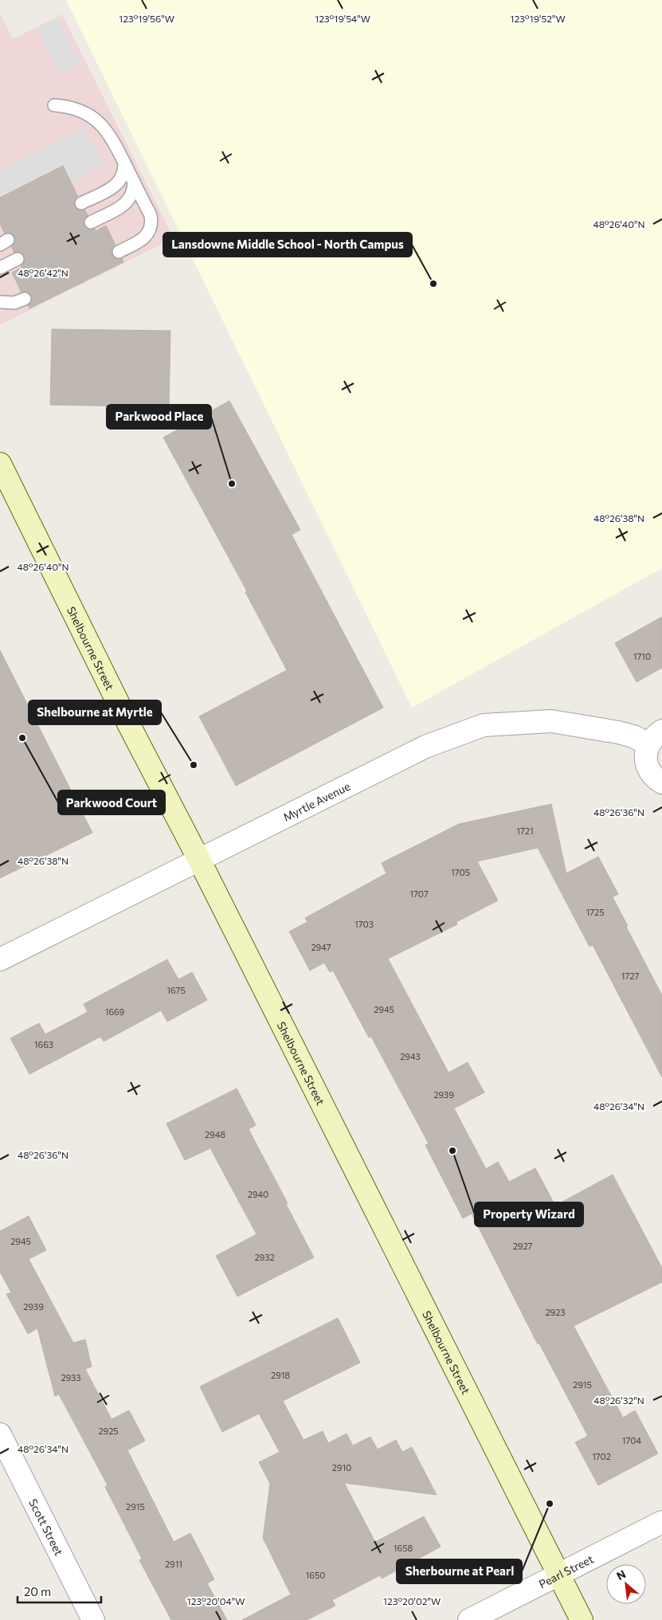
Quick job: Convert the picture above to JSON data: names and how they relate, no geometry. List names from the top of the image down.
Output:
{
  "streets": {
    "main road": ["Shelbourne Street"],
    "street": ["Myrtle Avenue", "Scott Street", "Pearl Street"]
  },
  "crossings": [
    ["Shelbourne Street", "Myrtle Avenue"],
    ["Shelbourne Street", "Pearl Street"]
  ],
  "places": [
    "Lansdowne Middle School - North Campus",
    "Parkwood Place",
    "Parkwood Court",
    "Shelbourne at Myrtle",
    "Property Wizard",
    "Sherbourne at Pearl"
  ],
  "house_numbers": [
    "1710",
    "1721",
    "1705",
    "1707",
    "1725",
    "1703",
    "2947",
    "1727",
    "1675",
    "2945",
    "1669",
    "1663",
    "2943",
    "2939",
    "2948",
    "2940",
    "2945",
    "2927",
    "2932",
    "2939",
    "2923",
    "2918",
    "2933",
    "2915",
    "2925",
    "1704",
    "1702",
    "2910",
    "2915",
    "1658",
    "2911",
    "1650"
  ],
  "scale_bar": "20 m",
  "north": "top left",
  "coordinates": [
    "123°19'56\"W",
    "123°19'54\"W",
    "123°19'52\"W",
    "48°26'40\"N",
    "48°26'42\"N",
    "48°26'38\"N",
    "48°26'36\"N",
    "48°26'34\"N",
    "48°26'32\"N",
    "123°20'04\"W",
    "123°20'02\"W"
  ]
}
